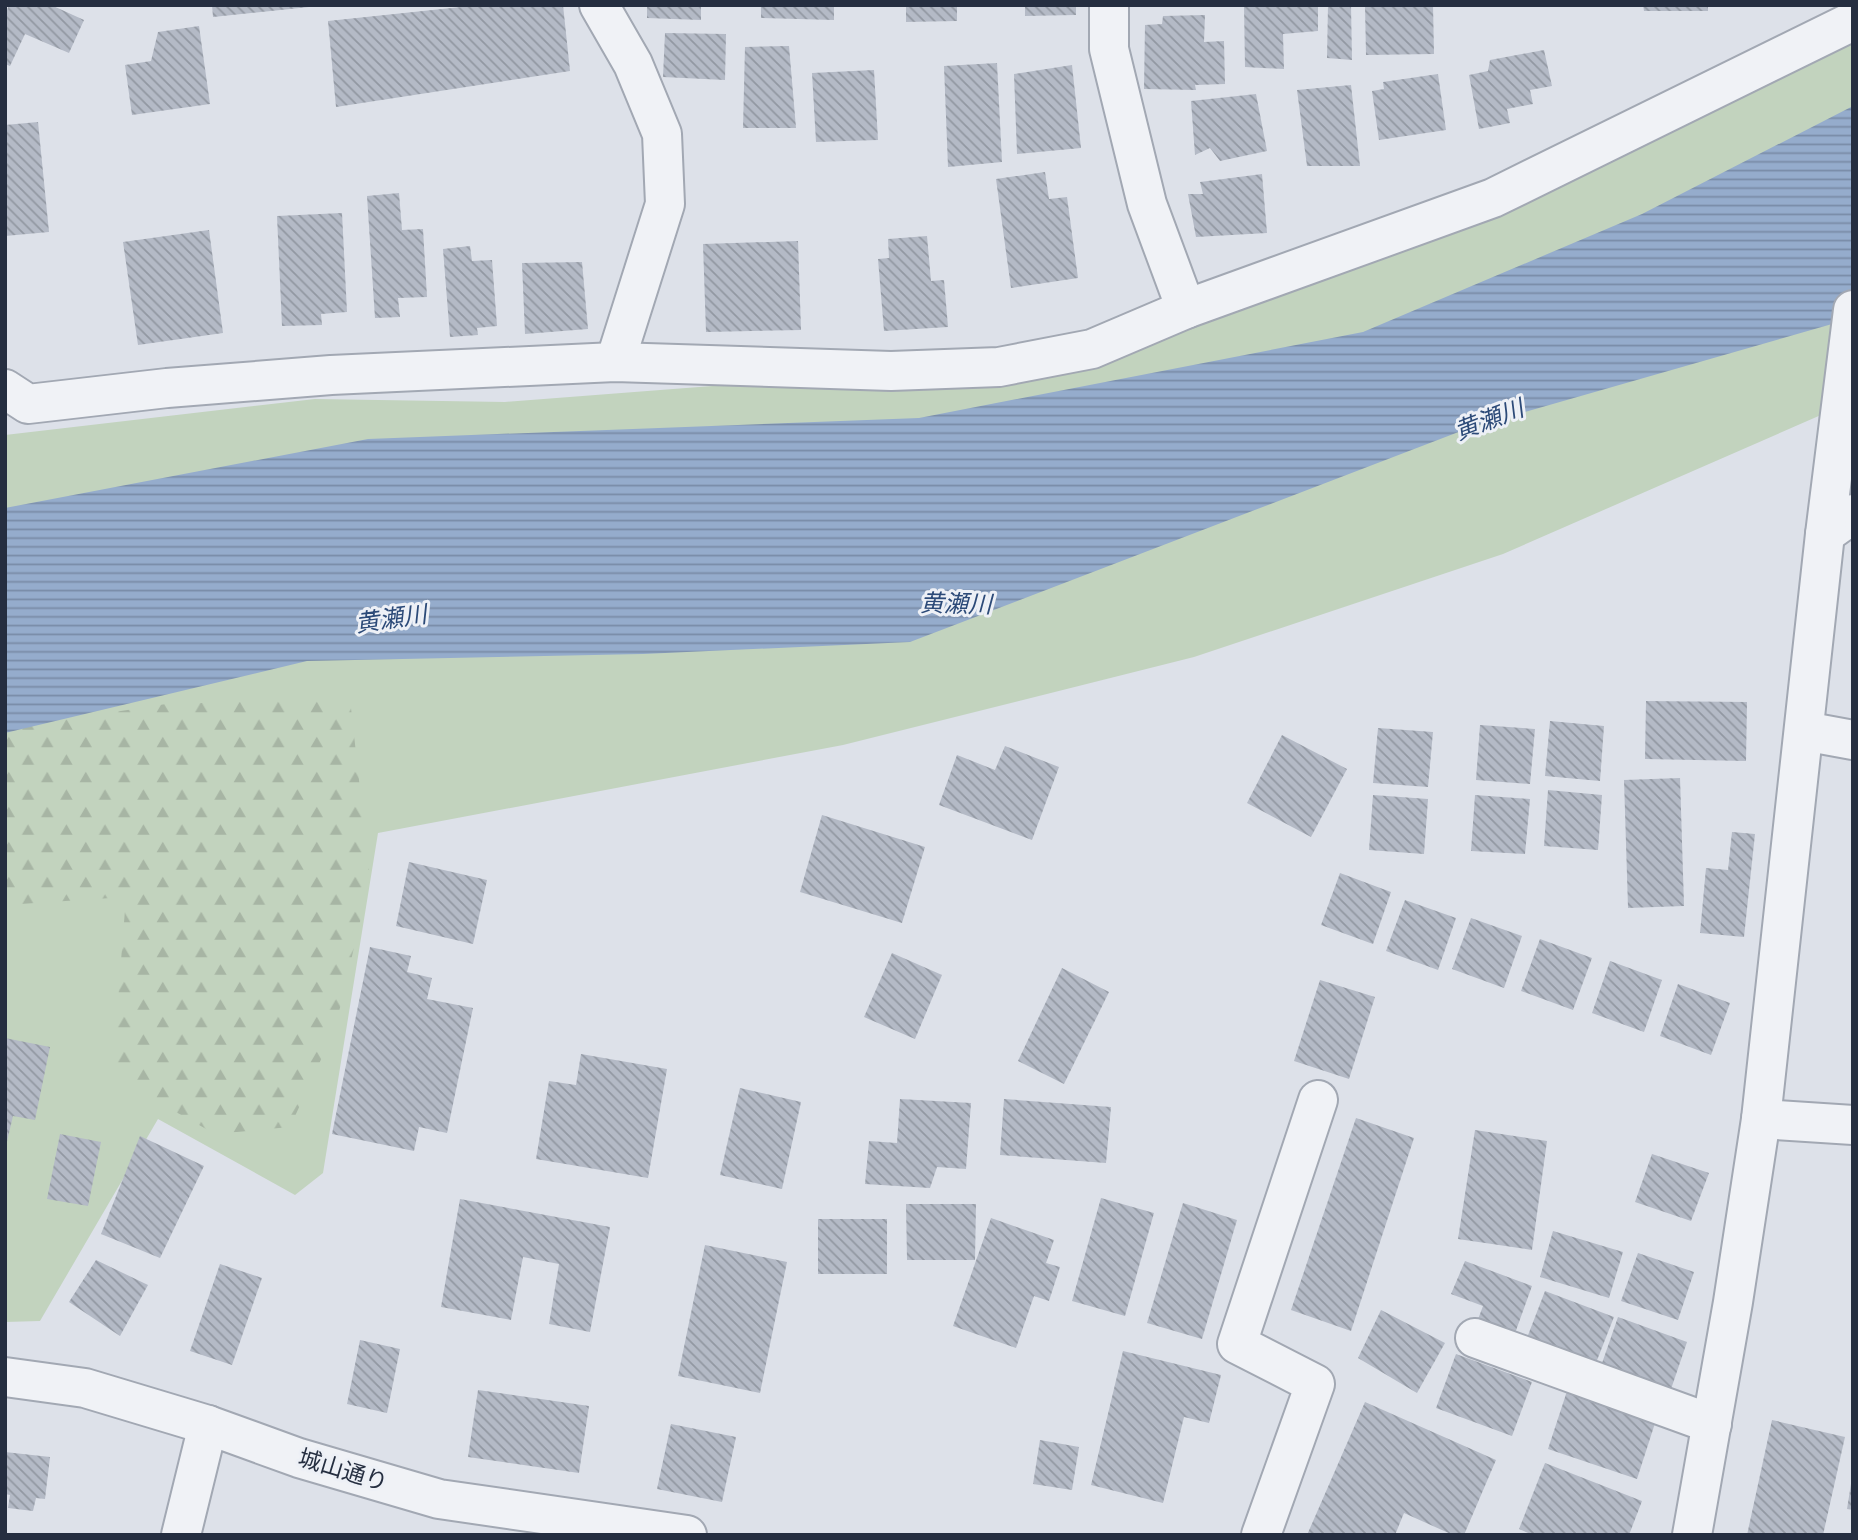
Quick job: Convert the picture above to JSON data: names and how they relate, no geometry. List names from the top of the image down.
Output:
{
  "streets": {
    "street": ["城山通り"]
  },
  "water": ["黄瀬川"]
}
